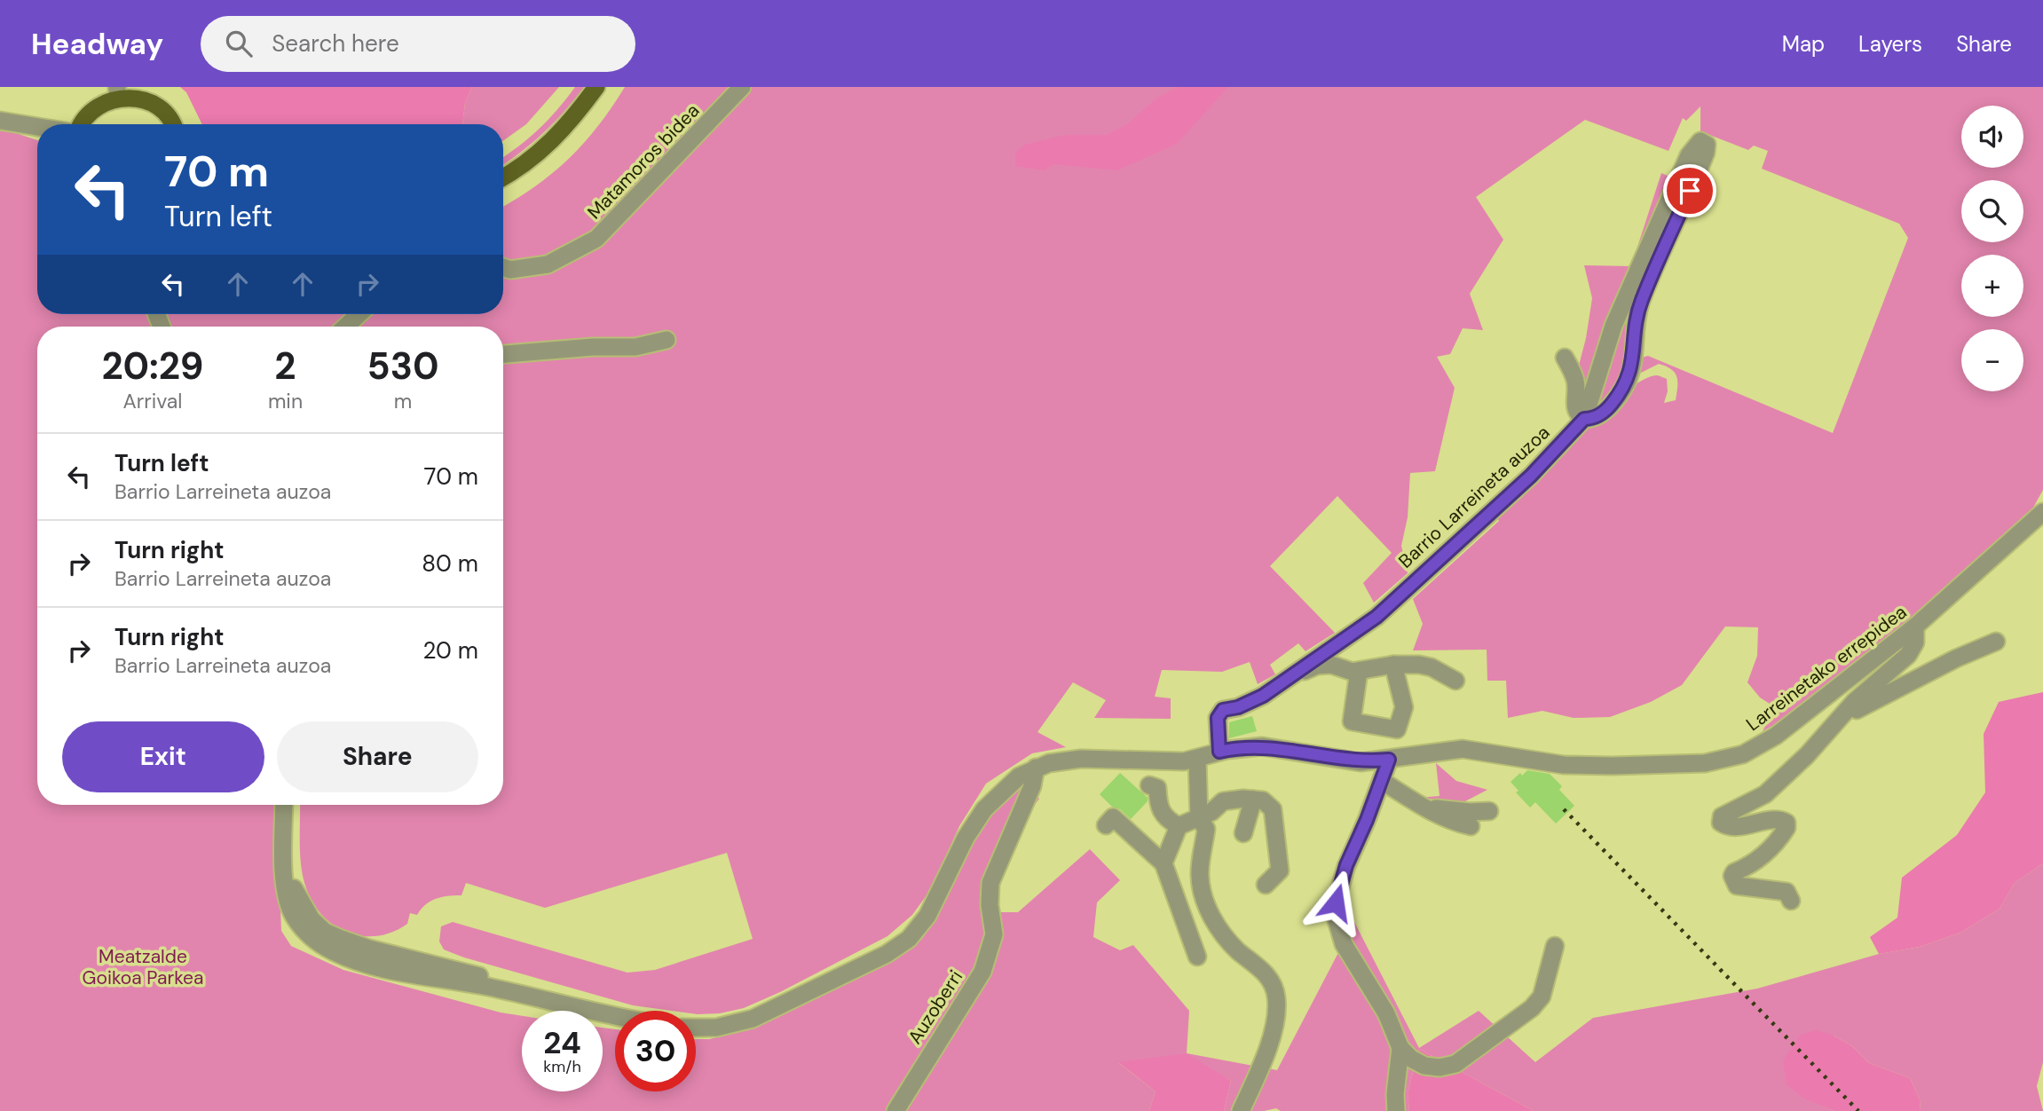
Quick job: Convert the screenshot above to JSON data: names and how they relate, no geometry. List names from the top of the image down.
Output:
{
  "streets": {
    "street": [
      "Matamoros bidea",
      "Barrio Larreineta auzoa",
      "Larreinetako errepidea",
      "Auzoberri"
    ]
  },
  "parks": ["Meatzalde Goikoa Parkea"],
  "page": {
    "header": "Headway",
    "search": "Search here",
    "nav": ["Map", "Layers", "Share"],
    "map_buttons": ["+", "−"],
    "turn": ["70 m", "Turn left"],
    "eta": [
      "20:29",
      "Arrival",
      "2",
      "min",
      "530",
      "m"
    ],
    "list": [
      {
        "name": "Turn left",
        "note": "Barrio Larreineta auzoa",
        "value": "70 m"
      },
      {
        "name": "Turn right",
        "note": "Barrio Larreineta auzoa",
        "value": "80 m"
      },
      {
        "name": "Turn right",
        "note": "Barrio Larreineta auzoa",
        "value": "20 m"
      }
    ],
    "buttons": ["Exit", "Share"],
    "speed": "24 km/h",
    "limit": "30"
  }
}
